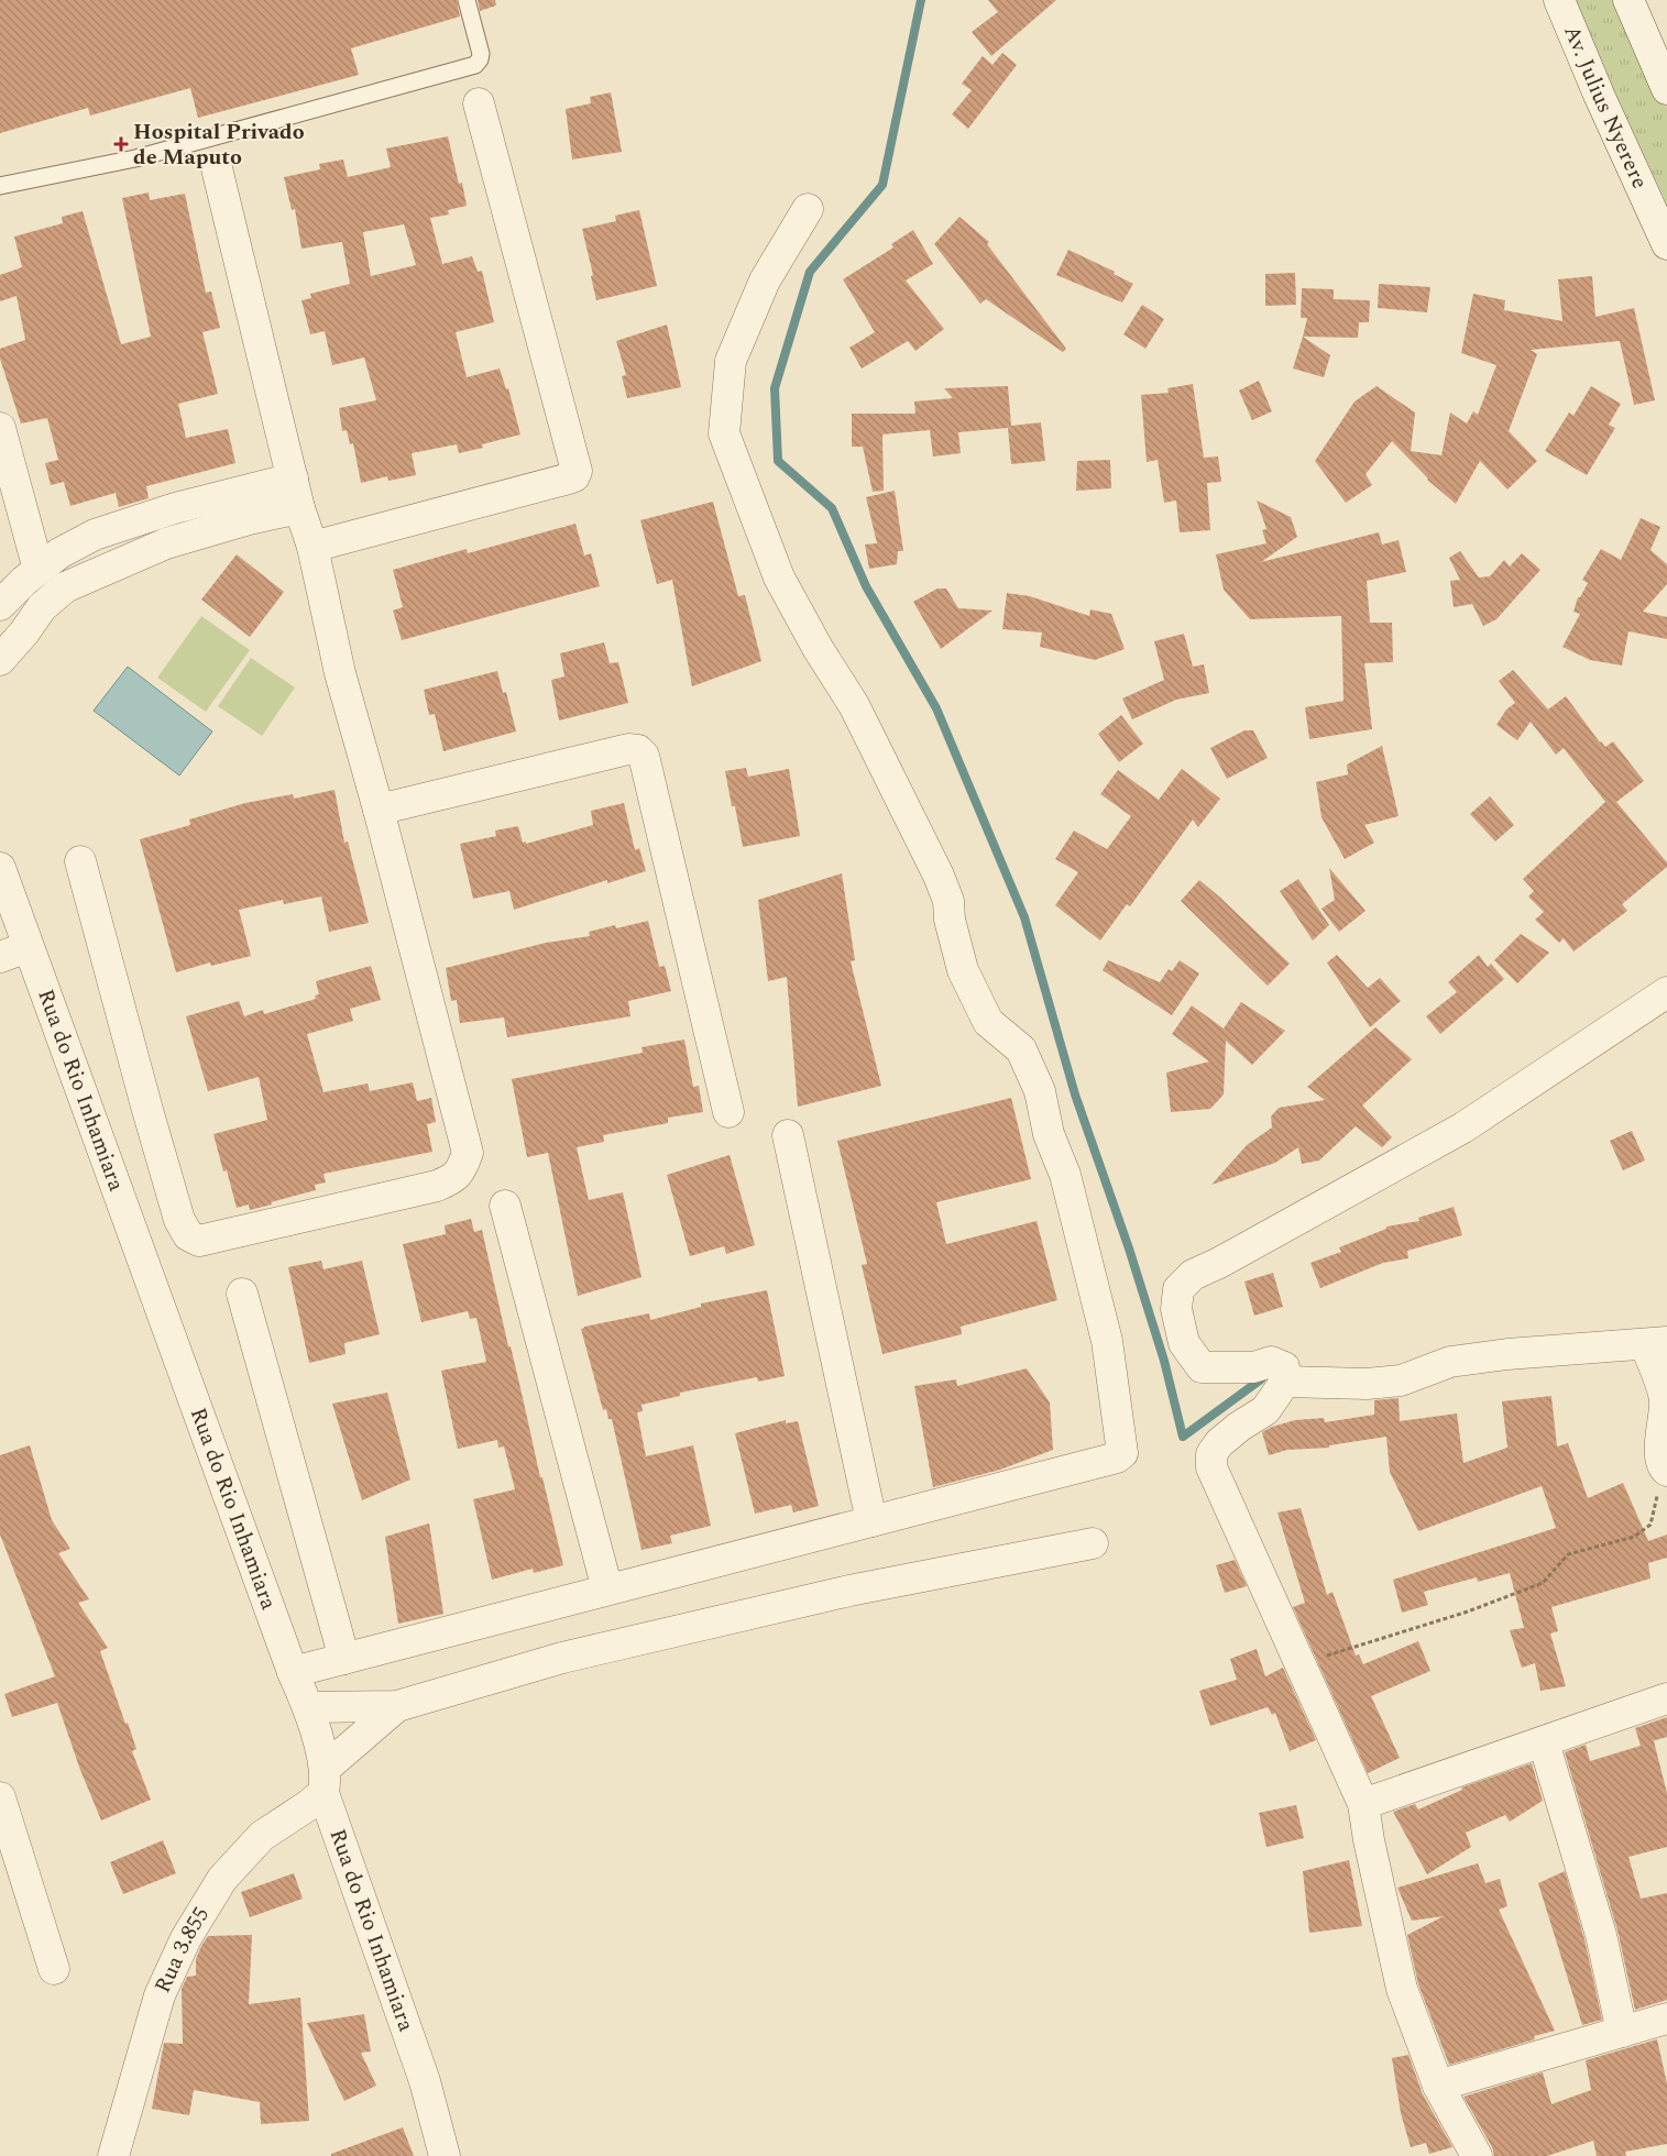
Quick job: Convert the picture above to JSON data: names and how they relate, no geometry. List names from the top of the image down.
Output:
{
  "streets": {
    "street": ["Av. Julius Nyerere", "Rua do Rio Inhamiara", "Rua 3.855"]
  },
  "crossings": [
    ["Rua do Rio Inhamiara", "Rua 3.855"]
  ],
  "places": {
    "health": ["Hospital Privado de Maputo"]
  }
}
